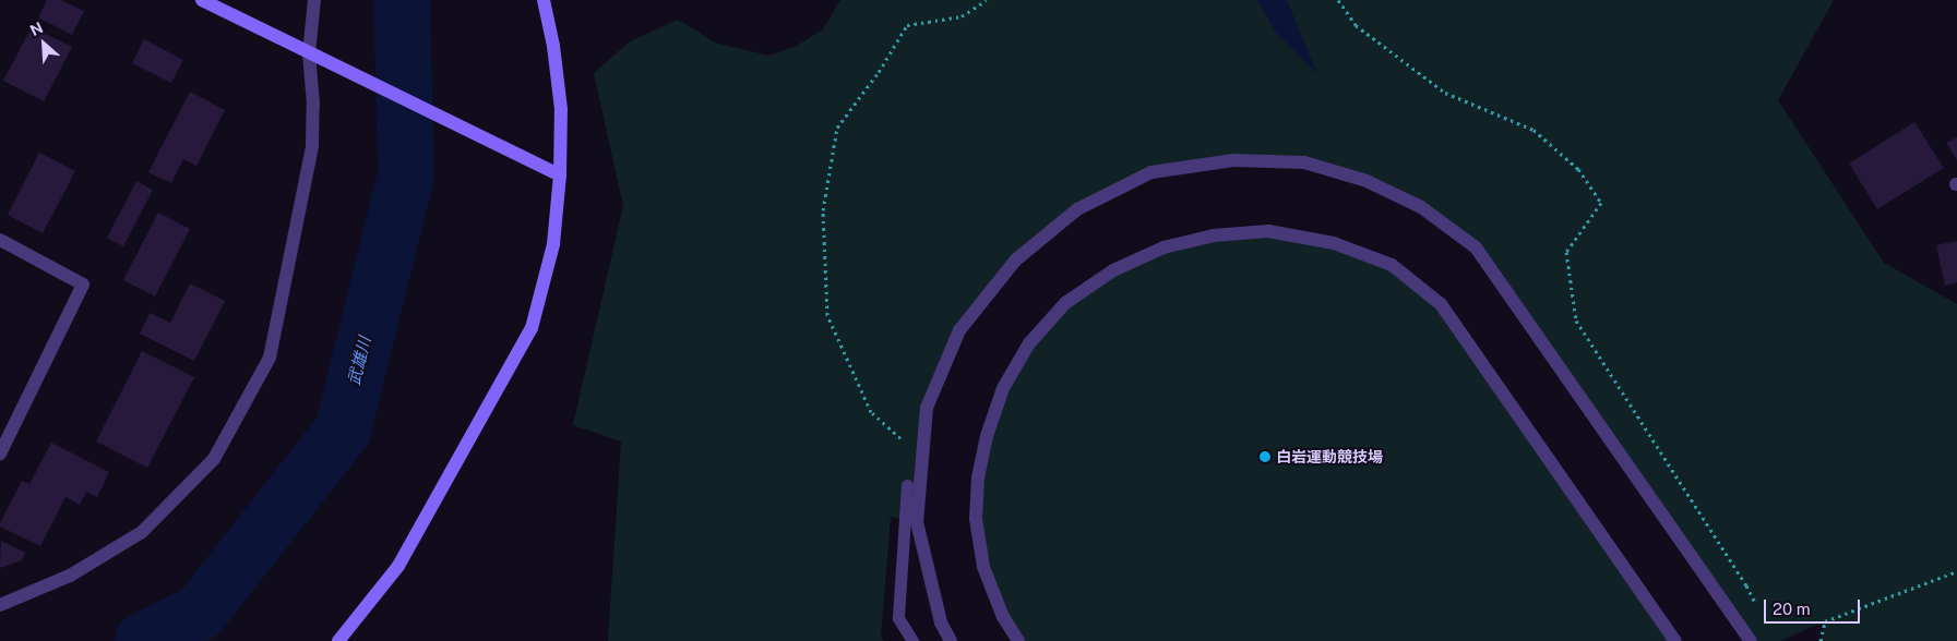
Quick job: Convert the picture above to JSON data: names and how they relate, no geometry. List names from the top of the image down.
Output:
{
  "water": ["武雄川"],
  "places": ["白岩運動競技場"],
  "scale_bar": "20 m",
  "north": "top left"
}
